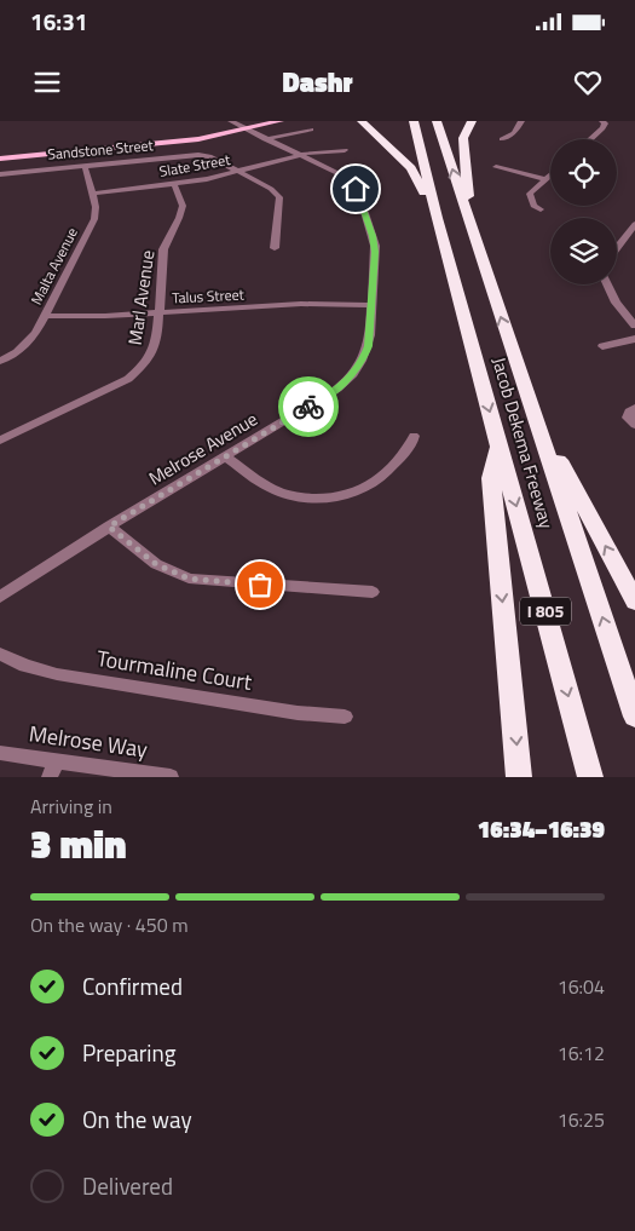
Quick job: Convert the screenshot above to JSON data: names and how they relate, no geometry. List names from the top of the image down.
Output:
{
  "streets": {
    "highway": ["Jacob Dekema Freeway", "I 805"],
    "street": [
      "Sandstone Street",
      "Slate Street",
      "Malta Avenue",
      "Talus Street",
      "Marl Avenue",
      "Melrose Avenue",
      "Tourmaline Court",
      "Melrose Way"
    ]
  },
  "crossings": [
    ["Sandstone Street", "Slate Street"],
    ["Sandstone Street", "Malta Avenue"],
    ["Slate Street", "Malta Avenue"],
    ["Slate Street", "Marl Avenue"],
    ["Slate Street", "Melrose Avenue"],
    ["Malta Avenue", "Talus Street"],
    ["Talus Street", "Marl Avenue"],
    ["Talus Street", "Melrose Avenue"]
  ],
  "page": {
    "status": "16:31",
    "header": "Dashr",
    "heading": ["3 min", "Arriving in", "16:34–16:39"],
    "bar": "On the way · 450 m",
    "list": [
      ["Confirmed", "16:04"],
      ["Preparing", "16:12"],
      ["On the way", "16:25"],
      "Delivered"
    ]
  }
}
